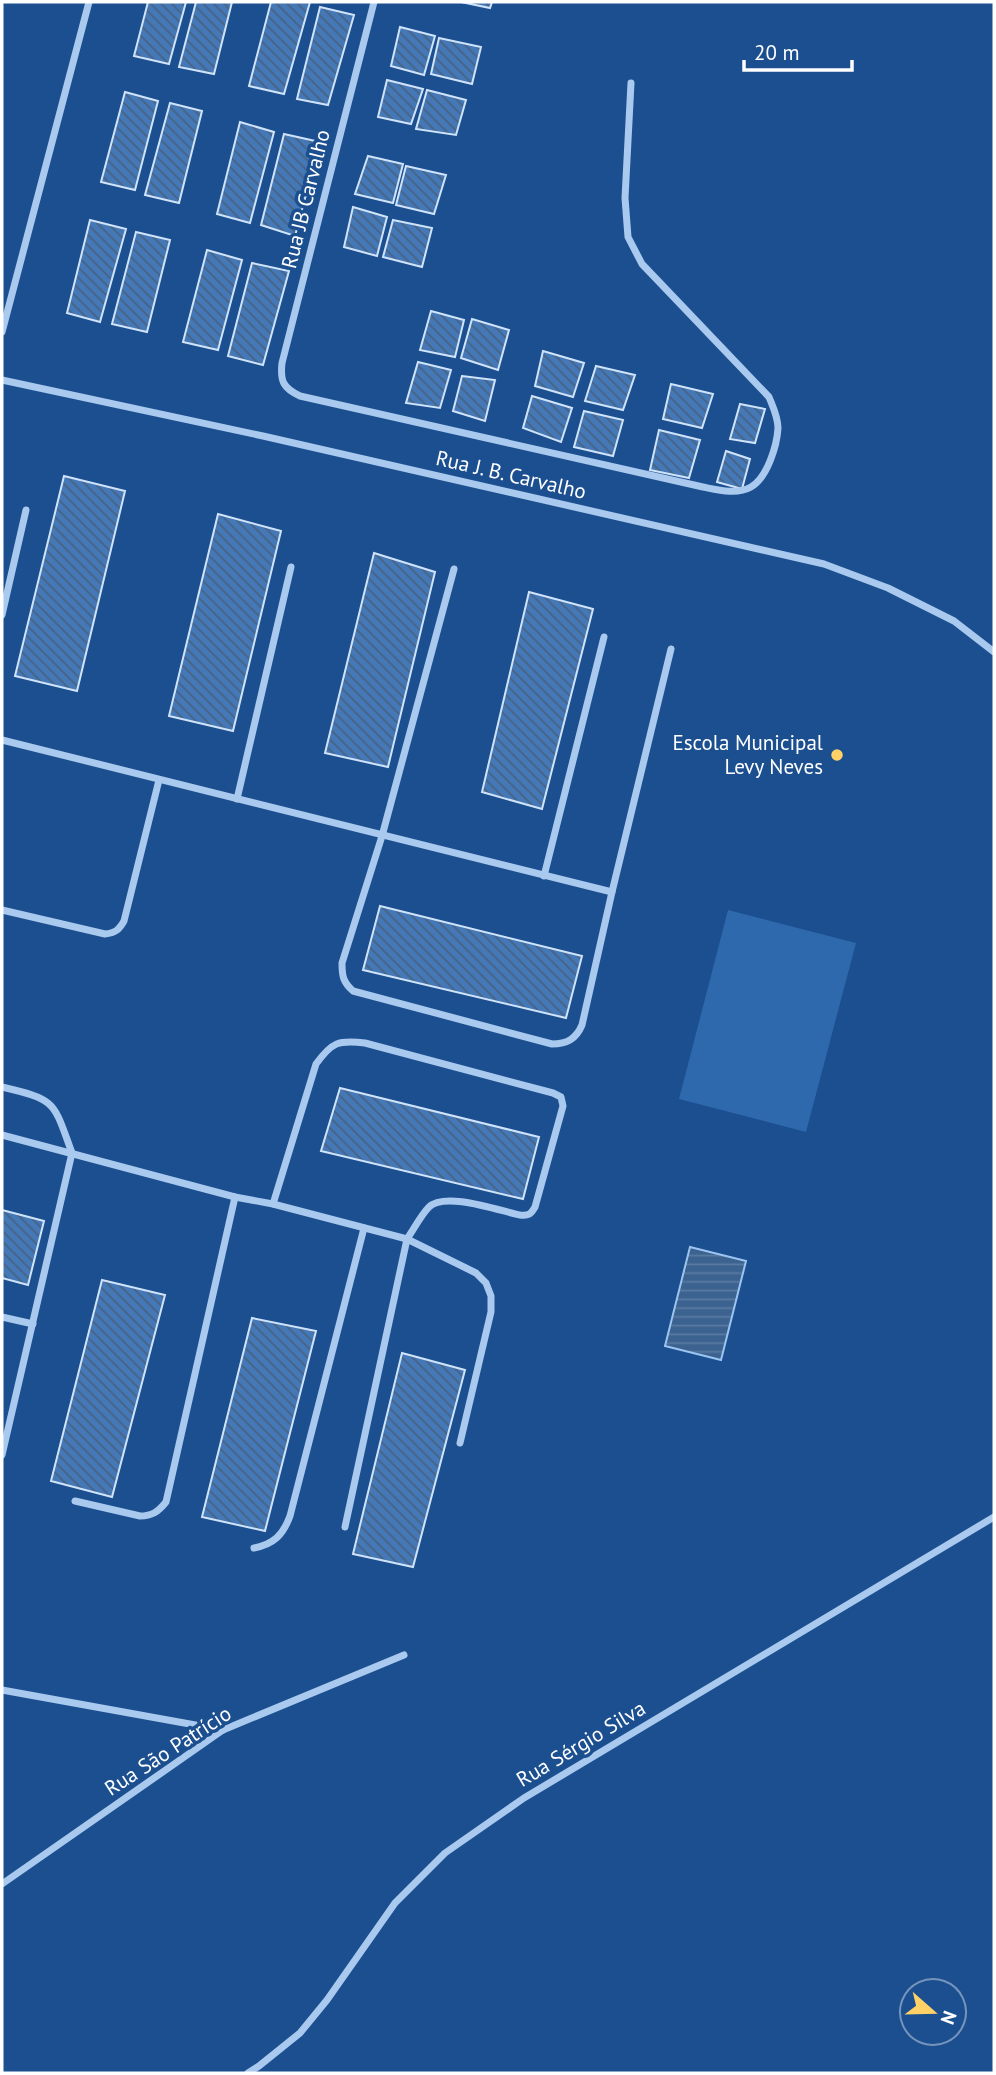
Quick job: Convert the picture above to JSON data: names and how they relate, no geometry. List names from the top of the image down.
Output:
{
  "streets": {
    "street": [
      "Rua JB Carvalho",
      "Rua J. B. Carvalho",
      "Rua Sérgio Silva",
      "Rua São Patrício"
    ]
  },
  "places": ["Escola Municipal Levy Neves"],
  "scale_bar": "20 m",
  "north": "right"
}
